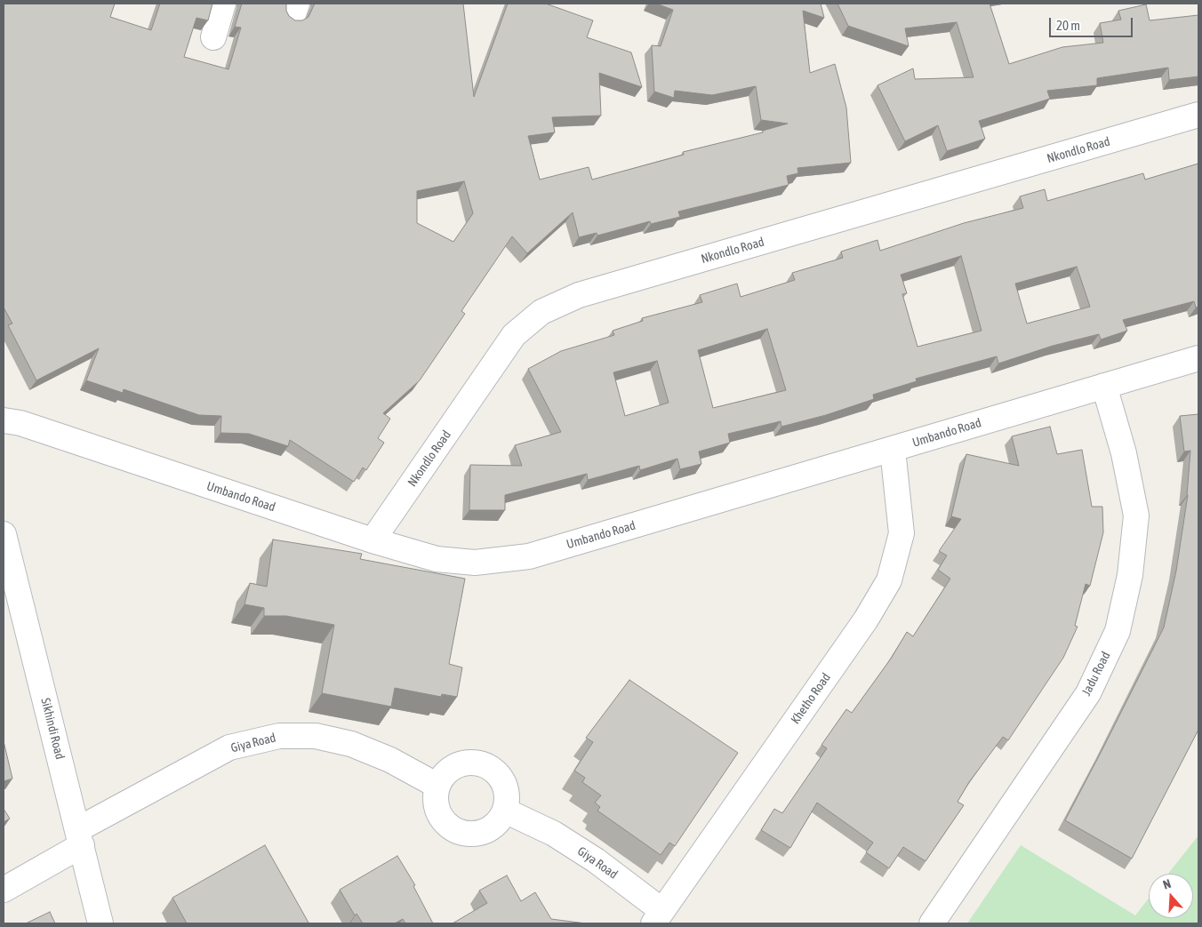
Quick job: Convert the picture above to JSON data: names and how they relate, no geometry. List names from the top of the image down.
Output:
{
  "streets": {
    "street": [
      "Nkondlo Road",
      "Umbando Road",
      "Jadu Road",
      "Khetho Road",
      "Sikhindi Road",
      "Giya Road"
    ]
  },
  "crossings": [
    ["Nkondlo Road", "Umbando Road"],
    ["Umbando Road", "Jadu Road"],
    ["Umbando Road", "Khetho Road"],
    ["Khetho Road", "Giya Road"],
    ["Sikhindi Road", "Giya Road"]
  ],
  "scale_bar": "20 m",
  "north": "top"
}
